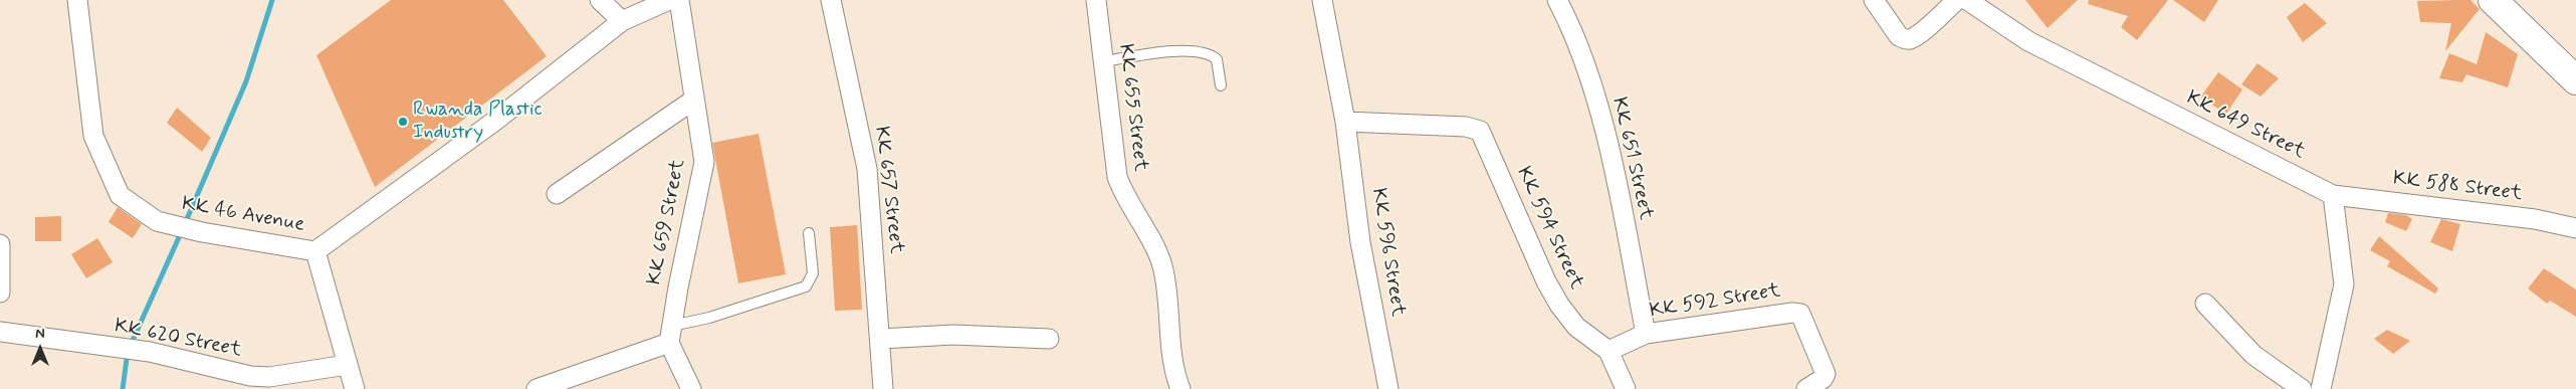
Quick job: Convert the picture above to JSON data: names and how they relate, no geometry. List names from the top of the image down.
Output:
{
  "streets": {
    "street": [
      "KK 655 Street",
      "KK 649 Street",
      "KK 651 Street",
      "KK 588 Street",
      "KK 657 Street",
      "KK 46 Avenue",
      "KK 659 Street",
      "KK 594 Street",
      "KK 596 Street",
      "KK 592 Street",
      "KK 620 Street"
    ]
  },
  "crossings": [
    ["KK 649 Street", "KK 588 Street"],
    ["KK 651 Street", "KK 592 Street"],
    ["KK 594 Street", "KK 596 Street"],
    ["KK 594 Street", "KK 592 Street"]
  ],
  "places": ["Rwanda Plastic Industry"],
  "north": "top"
}
